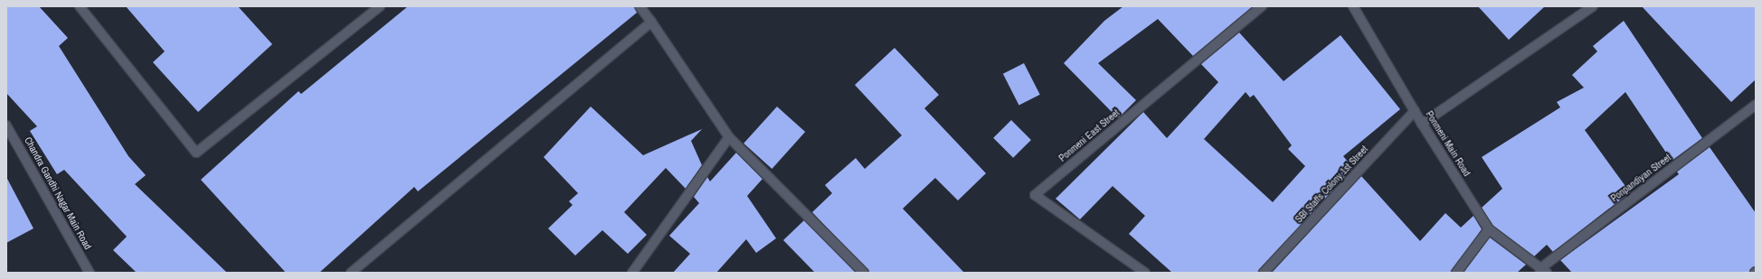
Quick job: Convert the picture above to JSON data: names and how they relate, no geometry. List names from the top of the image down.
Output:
{
  "streets": {
    "street": [
      "Ponmeni East Street",
      "Ponmeni Main Road",
      "Ponpandiyan Street",
      "SBI Staffs Colony 1st Street",
      "Chandra Gandhi Nagar Main Road"
    ]
  },
  "crossings": [
    ["Ponmeni Main Road", "Ponpandiyan Street"],
    ["Ponmeni Main Road", "SBI Staffs Colony 1st Street"]
  ]
}
